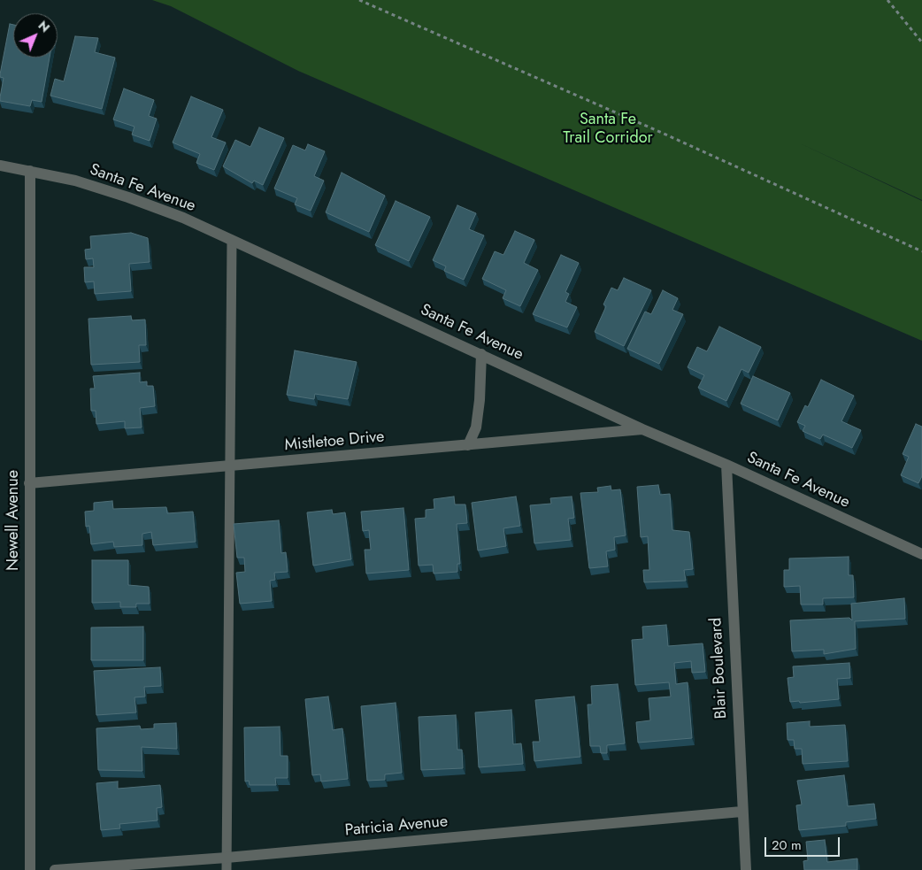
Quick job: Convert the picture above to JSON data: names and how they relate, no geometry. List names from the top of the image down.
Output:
{
  "streets": {
    "street": [
      "Santa Fe Avenue",
      "Mistletoe Drive",
      "Newell Avenue",
      "Blair Boulevard",
      "Patricia Avenue"
    ]
  },
  "crossings": [
    ["Santa Fe Avenue", "Mistletoe Drive"],
    ["Santa Fe Avenue", "Newell Avenue"],
    ["Santa Fe Avenue", "Blair Boulevard"],
    ["Mistletoe Drive", "Newell Avenue"],
    ["Blair Boulevard", "Patricia Avenue"]
  ],
  "parks": ["Santa Fe Trail Corridor"],
  "scale_bar": "20 m",
  "north": "top right"
}
